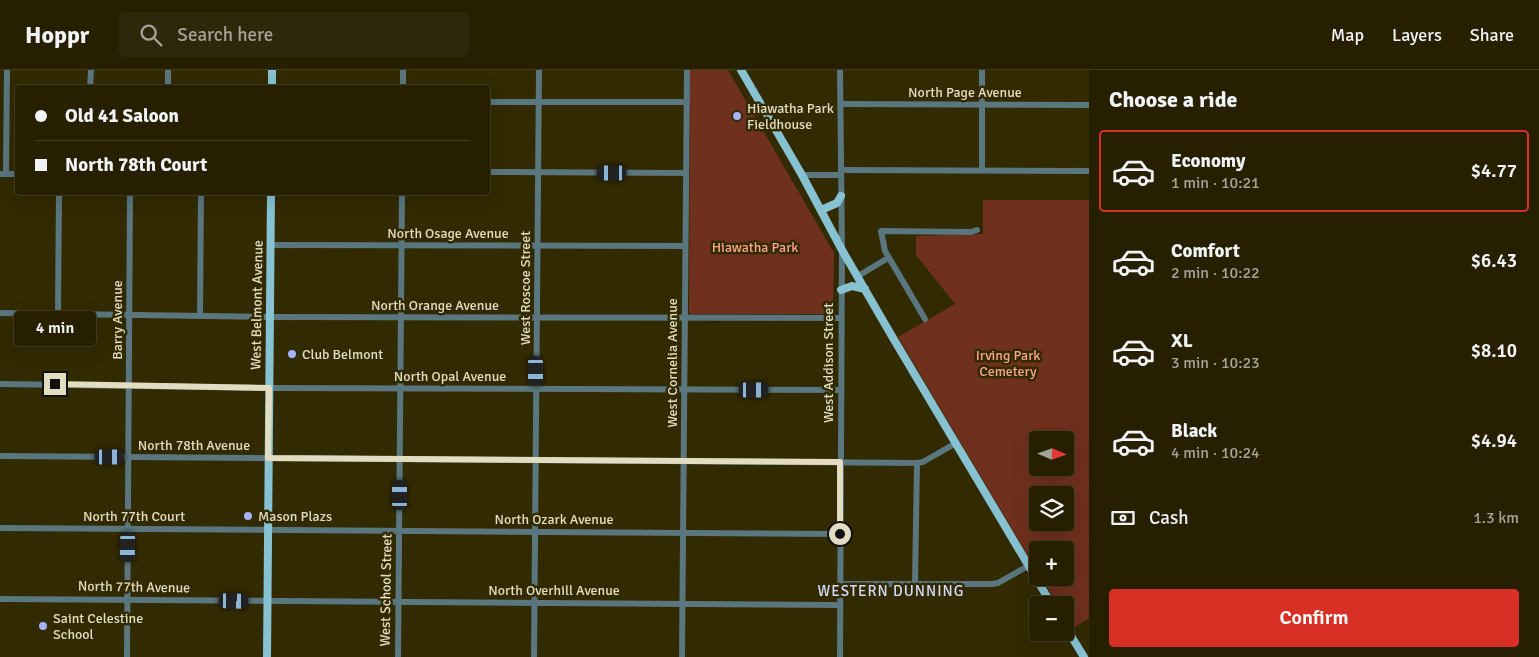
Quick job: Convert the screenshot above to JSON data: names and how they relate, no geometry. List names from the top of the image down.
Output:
{
  "streets": {
    "main road": ["West Belmont Avenue"],
    "street": [
      "North Page Avenue",
      "North Osage Avenue",
      "West Roscoe Street",
      "North Orange Avenue",
      "Barry Avenue",
      "West Cornelia Avenue",
      "West Addison Street",
      "North Opal Avenue",
      "North 78th Avenue",
      "North 77th Court",
      "North Ozark Avenue",
      "North 77th Avenue",
      "West School Street",
      "North Overhill Avenue"
    ]
  },
  "crossings": [
    ["North Page Avenue", "West Addison Street"],
    ["North Osage Avenue", "West Roscoe Street"],
    ["North Osage Avenue", "West Belmont Avenue"],
    ["North Osage Avenue", "West Cornelia Avenue"],
    ["North Osage Avenue", "West School Street"],
    ["West Roscoe Street", "North Orange Avenue"],
    ["West Roscoe Street", "North Opal Avenue"],
    ["West Roscoe Street", "North 78th Avenue"],
    ["West Roscoe Street", "North Ozark Avenue"],
    ["West Roscoe Street", "North Overhill Avenue"],
    ["West Belmont Avenue", "North Orange Avenue"],
    ["West Belmont Avenue", "North Opal Avenue"],
    ["West Belmont Avenue", "North 78th Avenue"],
    ["West Belmont Avenue", "North 77th Court"],
    ["West Belmont Avenue", "North Ozark Avenue"],
    ["West Belmont Avenue", "North 77th Avenue"],
    ["West Belmont Avenue", "North Overhill Avenue"],
    ["North Orange Avenue", "Barry Avenue"],
    ["North Orange Avenue", "West Cornelia Avenue"],
    ["North Orange Avenue", "West Addison Street"],
    ["North Orange Avenue", "West School Street"],
    ["Barry Avenue", "North Opal Avenue"],
    ["Barry Avenue", "North 78th Avenue"],
    ["Barry Avenue", "North 77th Court"],
    ["Barry Avenue", "North 77th Avenue"],
    ["West Cornelia Avenue", "North Opal Avenue"],
    ["West Cornelia Avenue", "North 78th Avenue"],
    ["West Cornelia Avenue", "North Ozark Avenue"],
    ["West Cornelia Avenue", "North Overhill Avenue"],
    ["West Addison Street", "North Opal Avenue"],
    ["West Addison Street", "North 78th Avenue"],
    ["West Addison Street", "North Ozark Avenue"],
    ["West Addison Street", "North Overhill Avenue"],
    ["North Opal Avenue", "West School Street"],
    ["North 78th Avenue", "West School Street"],
    ["North 77th Court", "North Ozark Avenue"],
    ["North Ozark Avenue", "West School Street"],
    ["North 77th Avenue", "North Overhill Avenue"],
    ["West School Street", "North Overhill Avenue"]
  ],
  "districts": ["WESTERN DUNNING"],
  "parks": ["Hiawatha Park", "Irving Park Cemetery"],
  "places": [
    "Hiawatha Park Fieldhouse",
    "Club Belmont",
    "Mason Plazs",
    "Saint Celestine School"
  ],
  "north": "right",
  "page": {
    "header": "Hoppr",
    "search": "Search here",
    "nav": ["Map", "Layers", "Share"],
    "heading": "Choose a ride",
    "banner": ["Old 41 Saloon", "North 78th Court"],
    "list": [
      {
        "name": "Economy",
        "note": "1 min · 10:21",
        "value": "$4.77"
      },
      {
        "name": "Comfort",
        "note": "2 min · 10:22",
        "value": "$6.43"
      },
      {
        "name": "XL",
        "note": "3 min · 10:23",
        "value": "$8.10"
      },
      {
        "name": "Black",
        "note": "4 min · 10:24",
        "value": "$4.94"
      }
    ],
    "bubble": "4 min",
    "map_buttons": ["+", "−"],
    "pay": ["Cash", "1.3 km"],
    "buttons": "Confirm"
  }
}
